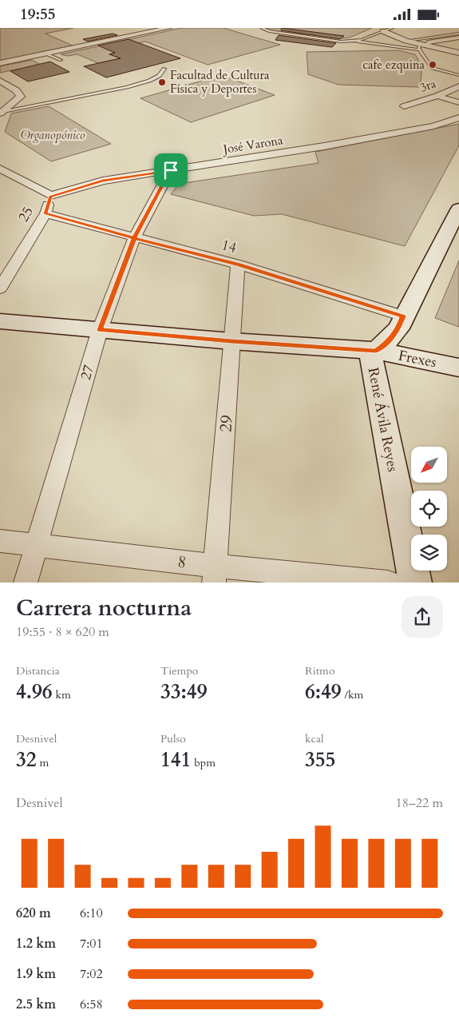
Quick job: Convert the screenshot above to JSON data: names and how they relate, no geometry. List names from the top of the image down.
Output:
{
  "streets": {
    "street": [
      "3ra",
      "José Varona",
      "25",
      "14",
      "Frexes",
      "27",
      "René Ávila Reyes",
      "29",
      "8"
    ]
  },
  "crossings": [
    ["José Varona", "25"],
    ["José Varona", "27"],
    ["25", "14"],
    ["14", "27"],
    ["14", "René Ávila Reyes"],
    ["14", "29"],
    ["Frexes", "27"],
    ["Frexes", "René Ávila Reyes"],
    ["Frexes", "29"],
    ["27", "8"],
    ["29", "8"]
  ],
  "parks": ["Organopónico"],
  "places": ["cafe ezquina", "Facultad de Cultura Física y Deportes"],
  "north": "bottom left",
  "page": {
    "status": "19:55",
    "heading": ["Carrera nocturna", "19:55 · 8 × 620 m"],
    "stats": [
      ["Distancia", "4.96 km"],
      ["Tiempo", "33:49"],
      ["Ritmo", "6:49 /km"],
      ["Desnivel", "32 m"],
      ["Pulso", "141 bpm"],
      ["kcal", "355"]
    ],
    "chart": ["Desnivel", "18–22 m"],
    "list": [
      {
        "name": "620 m",
        "note": "6:10"
      },
      {
        "name": "1.2 km",
        "note": "7:01"
      },
      {
        "name": "1.9 km",
        "note": "7:02"
      },
      {
        "name": "2.5 km",
        "note": "6:58"
      }
    ]
  }
}
